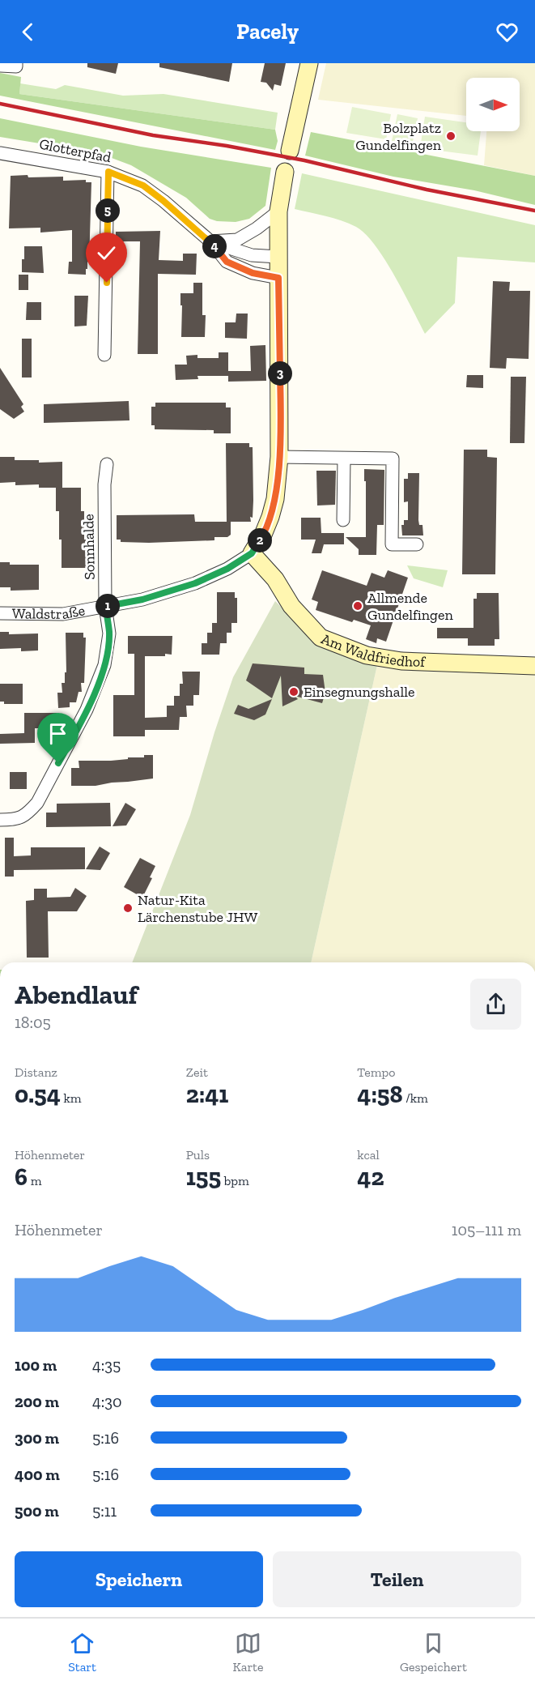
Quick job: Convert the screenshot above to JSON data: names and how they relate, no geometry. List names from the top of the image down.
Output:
{
  "streets": {
    "street": [
      "Glotterpfad",
      "Sonnhalde",
      "Waldstraße",
      "Am Waldfriedhof"
    ]
  },
  "crossings": [
    ["Glotterpfad", "Waldstraße"],
    ["Sonnhalde", "Waldstraße"],
    ["Waldstraße", "Am Waldfriedhof"]
  ],
  "places": [
    "Bolzplatz Gundelfingen",
    "Allmende Gundelfingen",
    "Einsegnungshalle",
    "Natur-Kita Lärchenstube JHW"
  ],
  "north": "right",
  "page": {
    "header": "Pacely",
    "pins": [
      "5",
      "4",
      "3",
      "2",
      "1"
    ],
    "heading": ["Abendlauf", "18:05"],
    "stats": [
      ["Distanz", "0.54 km"],
      ["Zeit", "2:41"],
      ["Tempo", "4:58 /km"],
      ["Höhenmeter", "6 m"],
      ["Puls", "155 bpm"],
      ["kcal", "42"]
    ],
    "chart": ["Höhenmeter", "105–111 m"],
    "list": [
      {
        "name": "100 m",
        "note": "4:35"
      },
      {
        "name": "200 m",
        "note": "4:30"
      },
      {
        "name": "300 m",
        "note": "5:16"
      },
      {
        "name": "400 m",
        "note": "5:16"
      },
      {
        "name": "500 m",
        "note": "5:11"
      }
    ],
    "buttons": ["Speichern", "Teilen"],
    "tabs": ["Start", "Karte", "Gespeichert"]
  }
}
